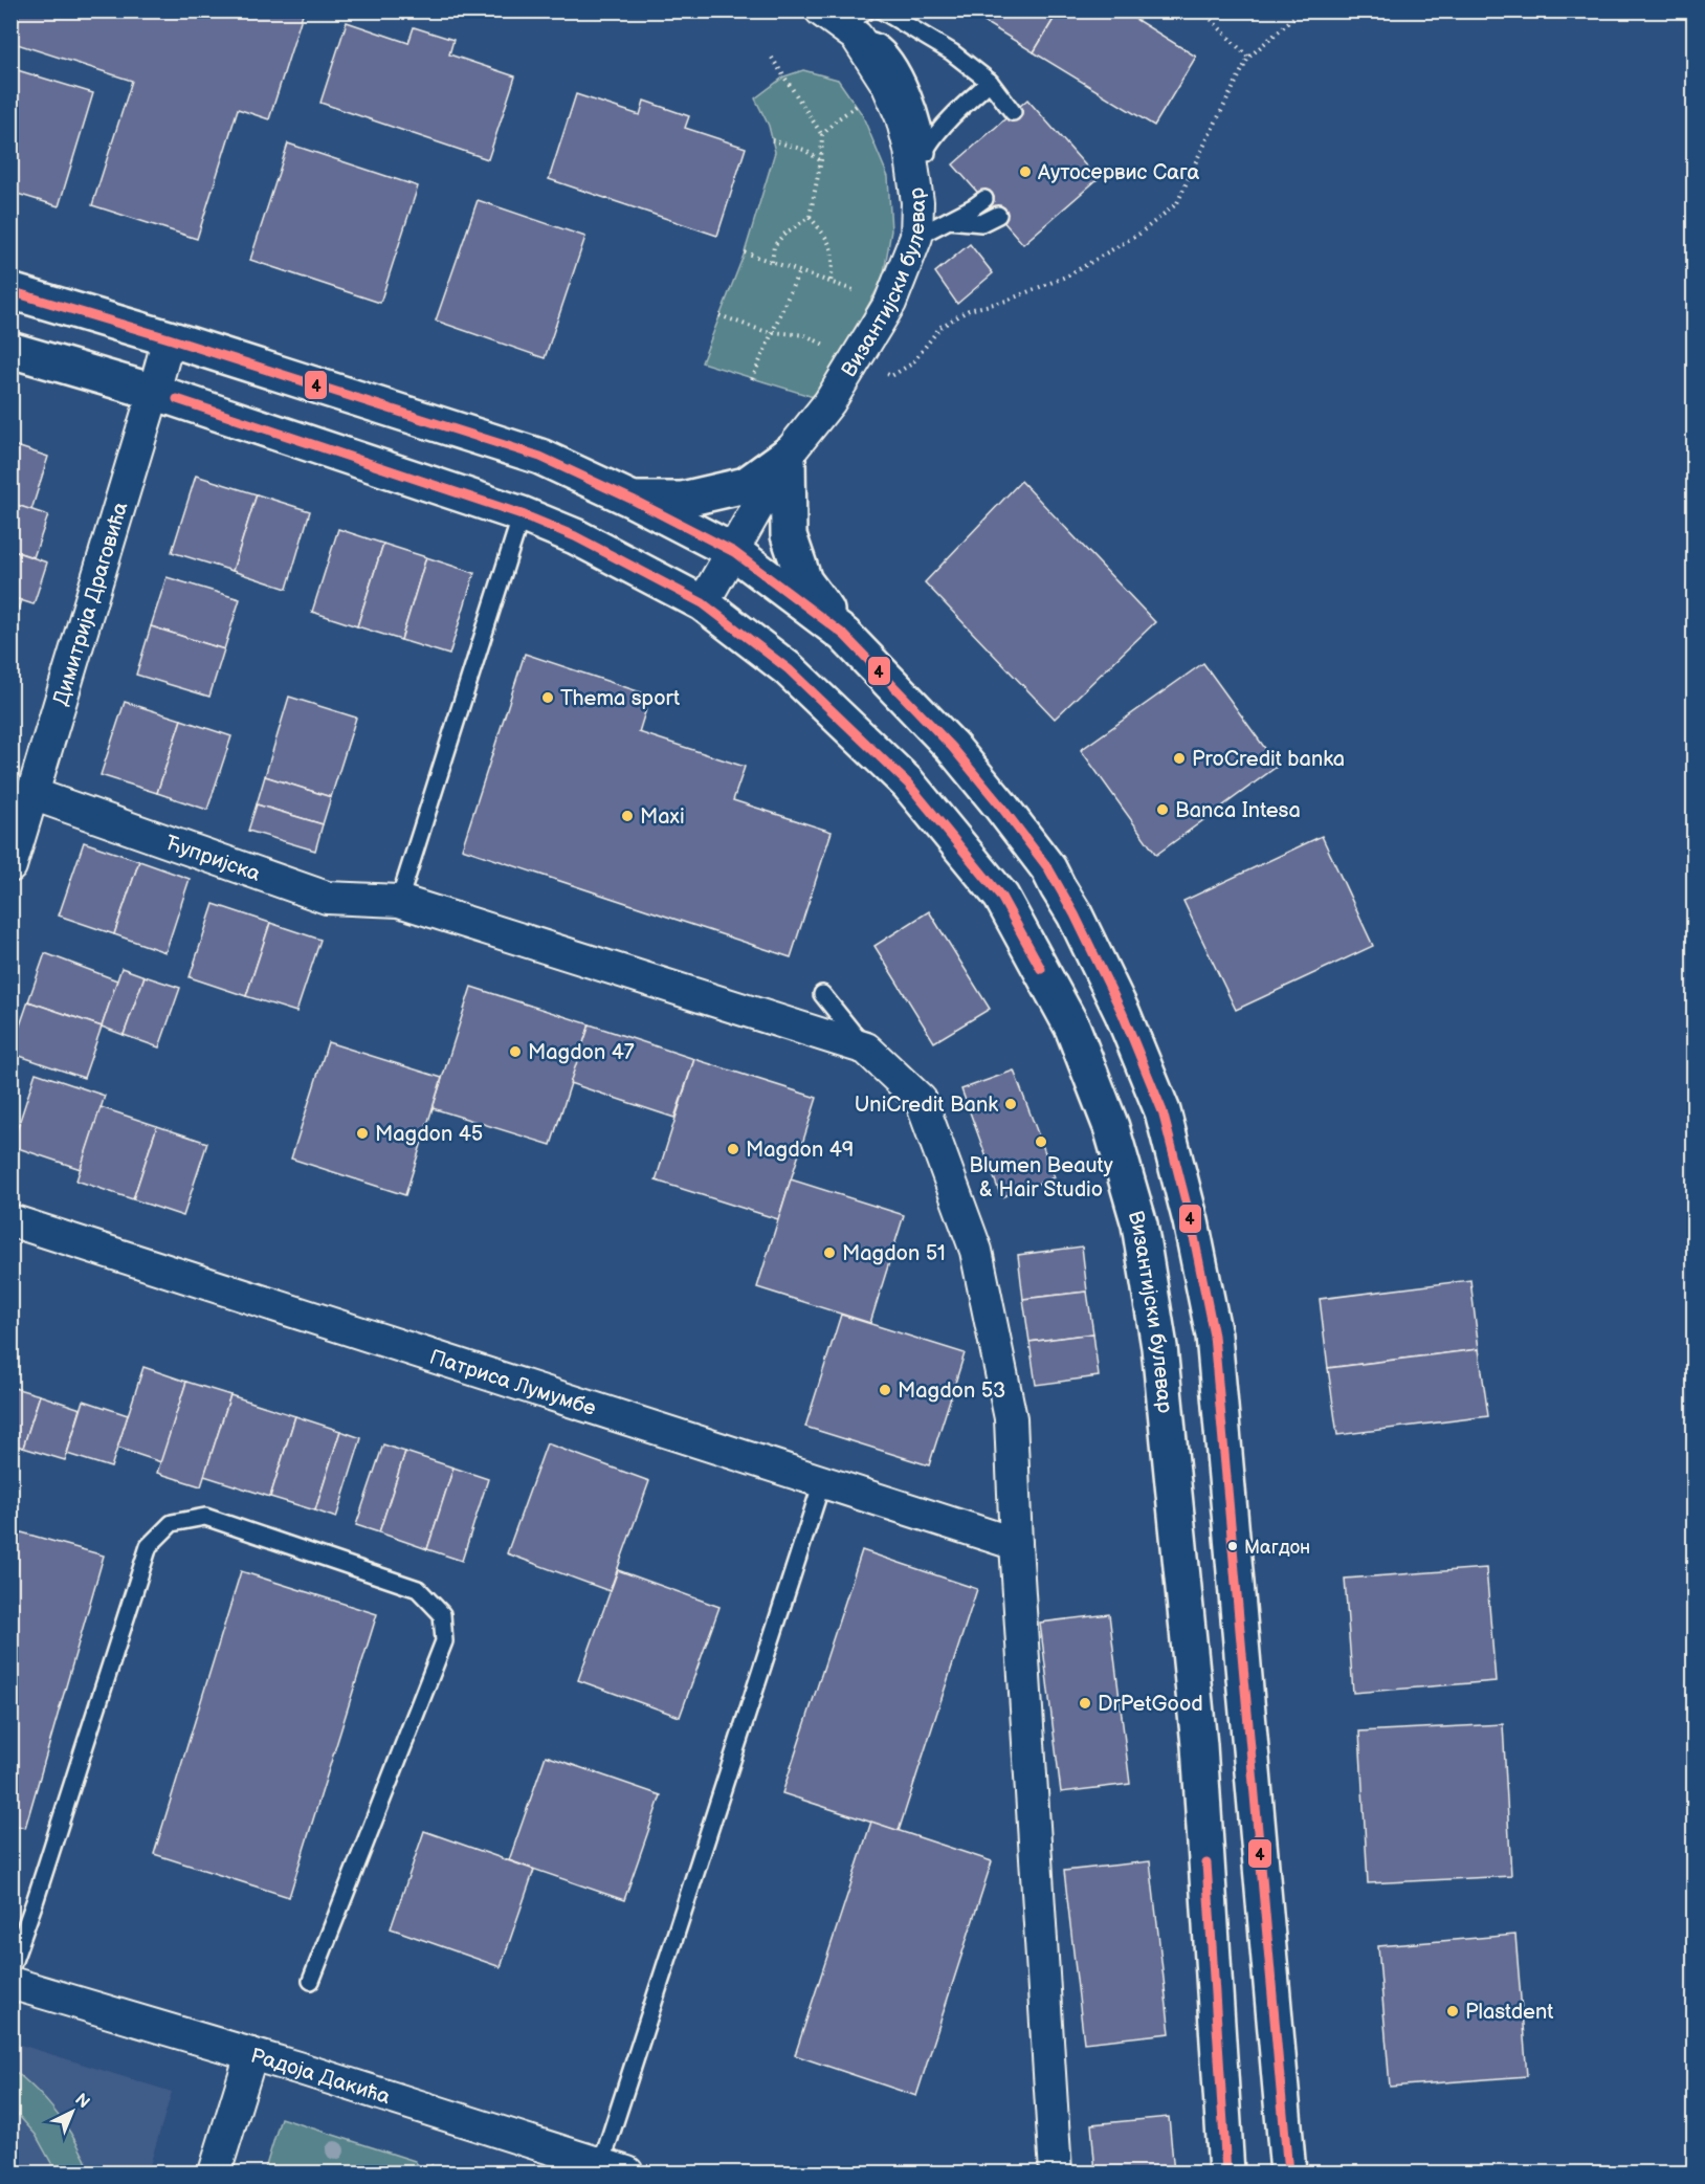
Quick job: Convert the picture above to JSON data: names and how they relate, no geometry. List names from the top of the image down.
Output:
{
  "streets": {
    "street": [
      "Византијски булевар",
      "Димитрија Драговића",
      "Ћупријска",
      "Патриса Лумумбе",
      "Радоја Дакића"
    ]
  },
  "crossings": [
    ["Византијски булевар", "Димитрија Драговића"],
    ["Димитрија Драговића", "Ћупријска"]
  ],
  "places": [
    "Аутосервис Сага",
    "Thema sport",
    "ProCredit banka",
    "Banca Intesa",
    "Maxi",
    "Magdon 47",
    "UniCredit Bank",
    "Magdon 45",
    "Blumen Beauty & Hair Studio",
    "Magdon 49",
    "Magdon 51",
    "Magdon 53",
    "Магдон",
    "DrPetGood",
    "Plastdent"
  ],
  "lines": ["transit line 4"],
  "north": "top right"
}
